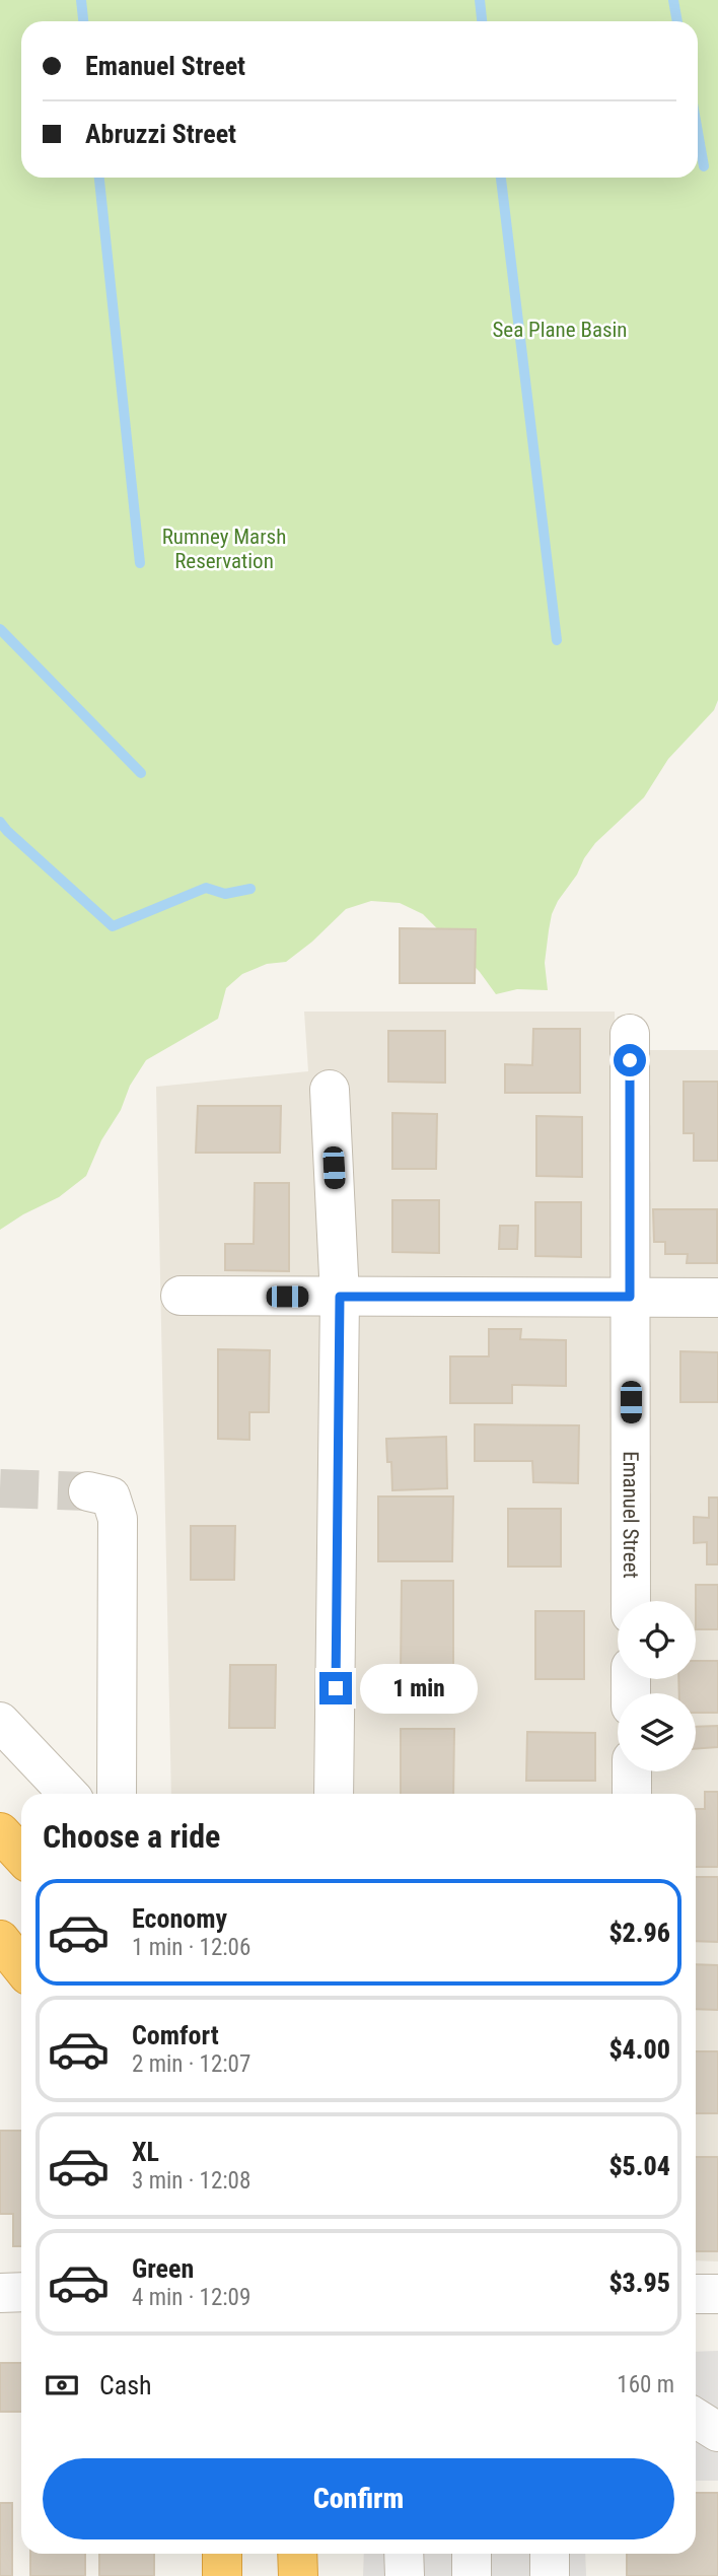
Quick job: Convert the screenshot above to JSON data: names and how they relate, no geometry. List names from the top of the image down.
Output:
{
  "streets": {
    "street": ["Emanuel Street"]
  },
  "parks": ["Sea Plane Basin", "Rumney Marsh Reservation"],
  "page": {
    "banner": ["Emanuel Street", "Abruzzi Street"],
    "bubble": "1 min",
    "heading": "Choose a ride",
    "list": [
      {
        "name": "Economy",
        "note": "1 min · 12:06",
        "value": "$2.96"
      },
      {
        "name": "Comfort",
        "note": "2 min · 12:07",
        "value": "$4.00"
      },
      {
        "name": "XL",
        "note": "3 min · 12:08",
        "value": "$5.04"
      },
      {
        "name": "Green",
        "note": "4 min · 12:09",
        "value": "$3.95"
      }
    ],
    "pay": ["Cash", "160 m"],
    "buttons": "Confirm"
  }
}
